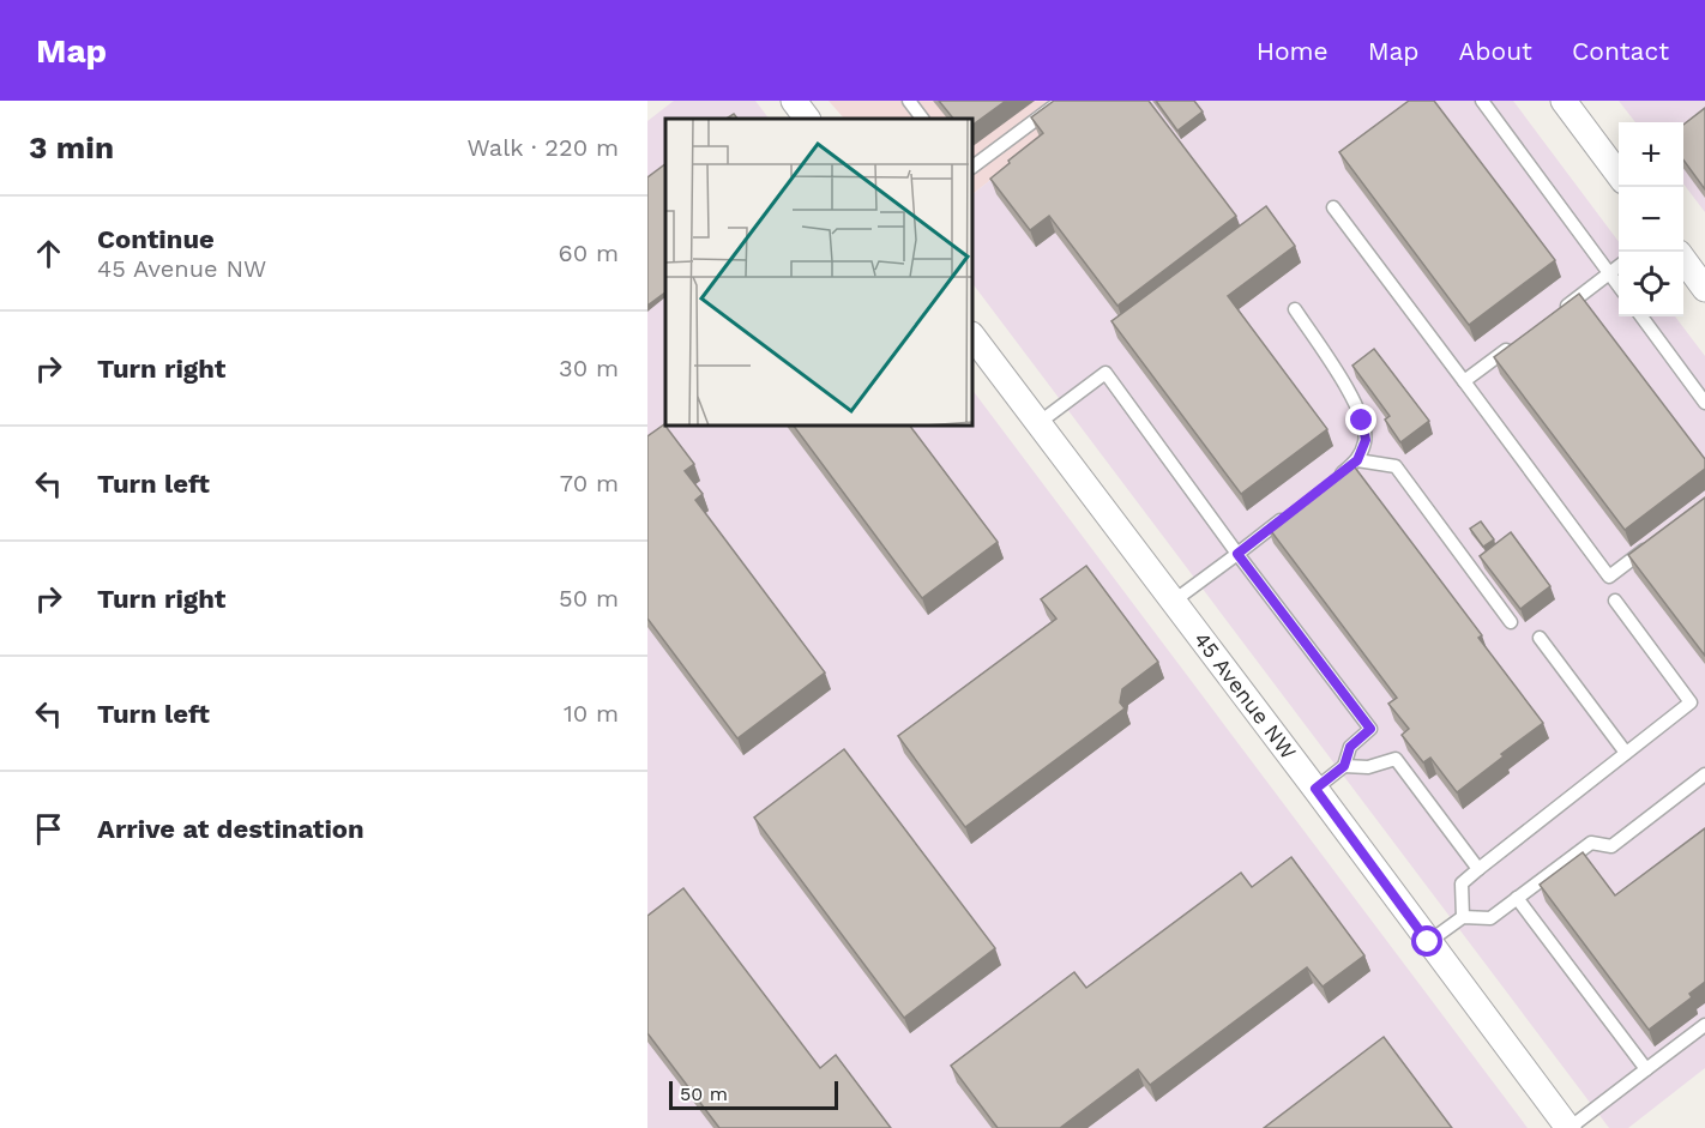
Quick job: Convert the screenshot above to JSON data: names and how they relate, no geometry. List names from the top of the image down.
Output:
{
  "streets": {
    "street": ["45 Avenue NW"]
  },
  "scale_bar": "50 m",
  "page": {
    "header": "Map",
    "nav": [
      "Home",
      "Map",
      "About",
      "Contact"
    ],
    "heading": ["3 min", "Walk · 220 m"],
    "map_buttons": ["+", "−"],
    "list": [
      ["Continue", "45 Avenue NW", "60 m"],
      ["Turn right", "30 m"],
      ["Turn left", "70 m"],
      ["Turn right", "50 m"],
      ["Turn left", "10 m"],
      "Arrive at destination"
    ],
    "scale": "50 m"
  }
}
